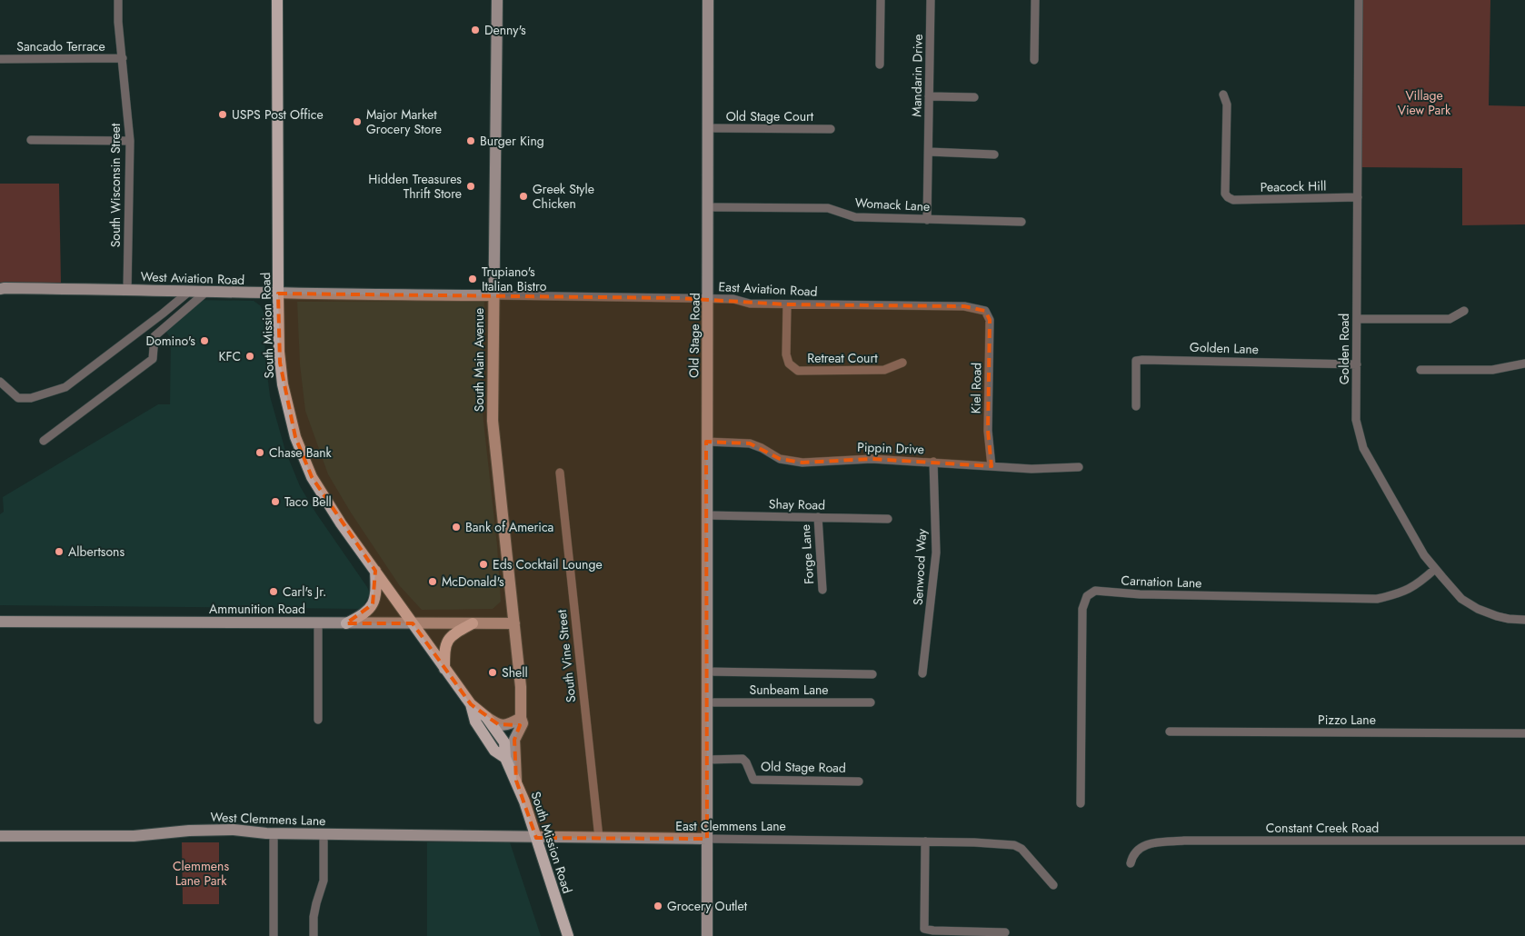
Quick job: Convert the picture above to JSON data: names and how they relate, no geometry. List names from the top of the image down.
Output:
{
  "streets": {
    "main road": ["South Mission Road"],
    "street": [
      "Sancado Terrace",
      "Mandarin Drive",
      "Old Stage Court",
      "South Wisconsin Street",
      "Peacock Hill",
      "Womack Lane",
      "West Aviation Road",
      "East Aviation Road",
      "Old Stage Road",
      "Golden Lane",
      "Golden Road",
      "Retreat Court",
      "South Main Avenue",
      "Kiel Road",
      "Pippin Drive",
      "Shay Road",
      "Forge Lane",
      "Senwood Way",
      "Carnation Lane",
      "Ammunition Road",
      "South Vine Street",
      "Sunbeam Lane",
      "Pizzo Lane",
      "West Clemmens Lane",
      "East Clemmens Lane",
      "Constant Creek Road"
    ]
  },
  "crossings": [
    ["Sancado Terrace", "South Wisconsin Street"],
    ["Mandarin Drive", "Womack Lane"],
    ["Old Stage Court", "Old Stage Road"],
    ["South Wisconsin Street", "West Aviation Road"],
    ["Peacock Hill", "Golden Road"],
    ["Womack Lane", "Old Stage Road"],
    ["West Aviation Road", "East Aviation Road"],
    ["West Aviation Road", "South Mission Road"],
    ["West Aviation Road", "South Main Avenue"],
    ["East Aviation Road", "Old Stage Road"],
    ["East Aviation Road", "Retreat Court"],
    ["East Aviation Road", "South Main Avenue"],
    ["East Aviation Road", "Kiel Road"],
    ["South Mission Road", "South Main Avenue"],
    ["South Mission Road", "Ammunition Road"],
    ["South Mission Road", "West Clemmens Lane"],
    ["South Mission Road", "East Clemmens Lane"],
    ["Old Stage Road", "Pippin Drive"],
    ["Old Stage Road", "Shay Road"],
    ["Old Stage Road", "Sunbeam Lane"],
    ["Old Stage Road", "East Clemmens Lane"],
    ["Golden Lane", "Golden Road"],
    ["Golden Road", "Carnation Lane"],
    ["South Main Avenue", "Ammunition Road"],
    ["Kiel Road", "Pippin Drive"],
    ["Pippin Drive", "Senwood Way"],
    ["Shay Road", "Forge Lane"],
    ["South Vine Street", "East Clemmens Lane"],
    ["West Clemmens Lane", "East Clemmens Lane"]
  ],
  "parks": ["Village View Park", "Clemmens Lane Park"],
  "places": [
    "Denny's",
    "USPS Post Office",
    "Major Market Grocery Store",
    "Burger King",
    "Hidden Treasures Thrift Store",
    "Greek Style Chicken",
    "Trupiano's Italian Bistro",
    "Domino's",
    "KFC",
    "Chase Bank",
    "Taco Bell",
    "Bank of America",
    "Albertsons",
    "Eds Cocktail Lounge",
    "McDonald's",
    "Carl's Jr.",
    "Shell",
    "Grocery Outlet"
  ]
}
